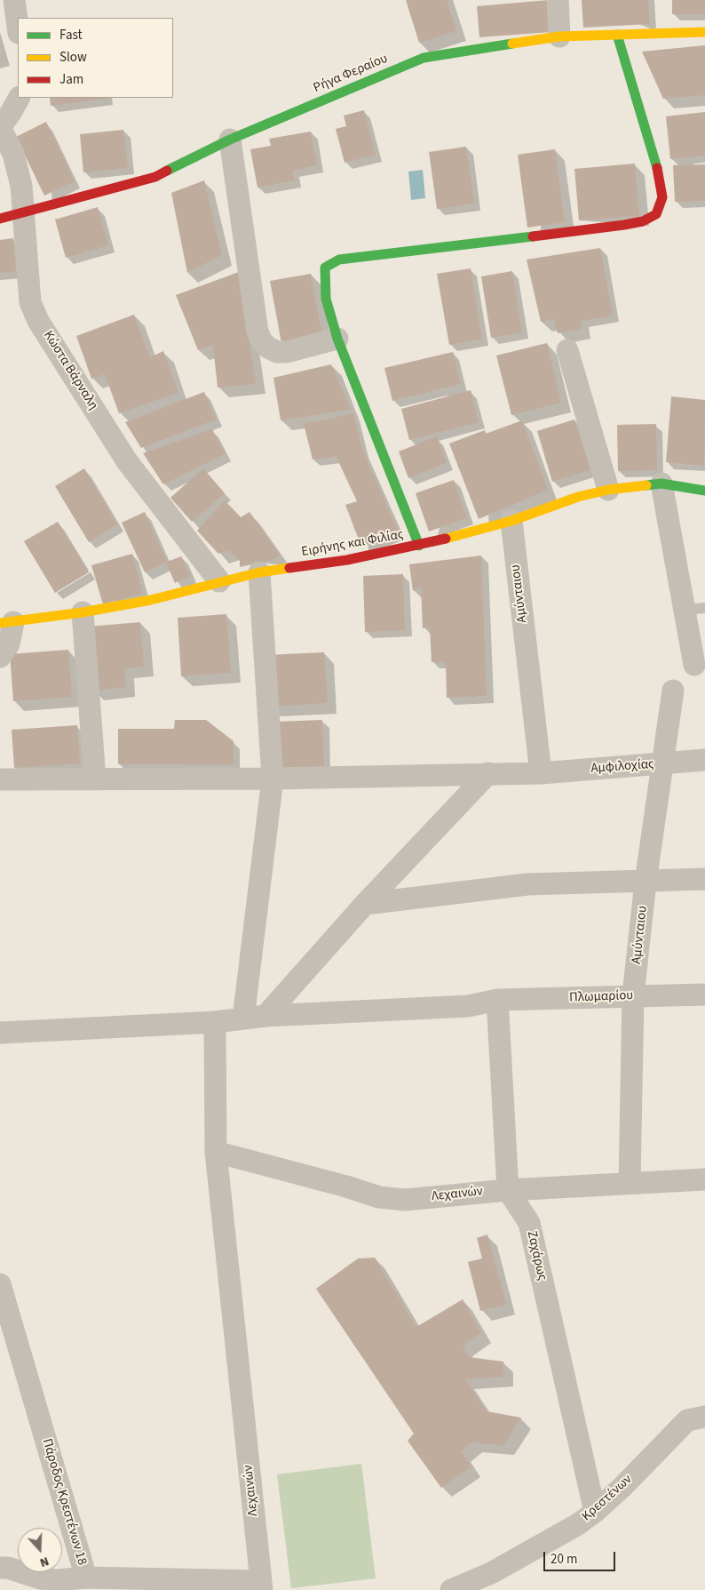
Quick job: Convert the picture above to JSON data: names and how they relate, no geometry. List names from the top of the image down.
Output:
{
  "streets": {
    "street": [
      "Ρήγα Φεραίου",
      "Κώστα Βάρναλη",
      "Ειρήνης και Φιλίας",
      "Αμύνταιου",
      "Αμφιλοχίας",
      "Πλωμαρίου",
      "Λεχαινών",
      "Ζαχάρως",
      "Κρεστένων",
      "Πάροδος Κρεστένων 18"
    ]
  },
  "crossings": [
    ["Ρήγα Φεραίου", "Κώστα Βάρναλη"],
    ["Κώστα Βάρναλη", "Ειρήνης και Φιλίας"],
    ["Ειρήνης και Φιλίας", "Αμύνταιου"],
    ["Αμύνταιου", "Αμφιλοχίας"],
    ["Αμύνταιου", "Πλωμαρίου"],
    ["Αμύνταιου", "Λεχαινών"],
    ["Πλωμαρίου", "Λεχαινών"],
    ["Πλωμαρίου", "Ζαχάρως"],
    ["Λεχαινών", "Ζαχάρως"],
    ["Λεχαινών", "Πάροδος Κρεστένων 18"],
    ["Ζαχάρως", "Κρεστένων"]
  ],
  "legend": ["Fast", "Slow", "Jam"],
  "scale_bar": "20 m",
  "north": "bottom"
}
